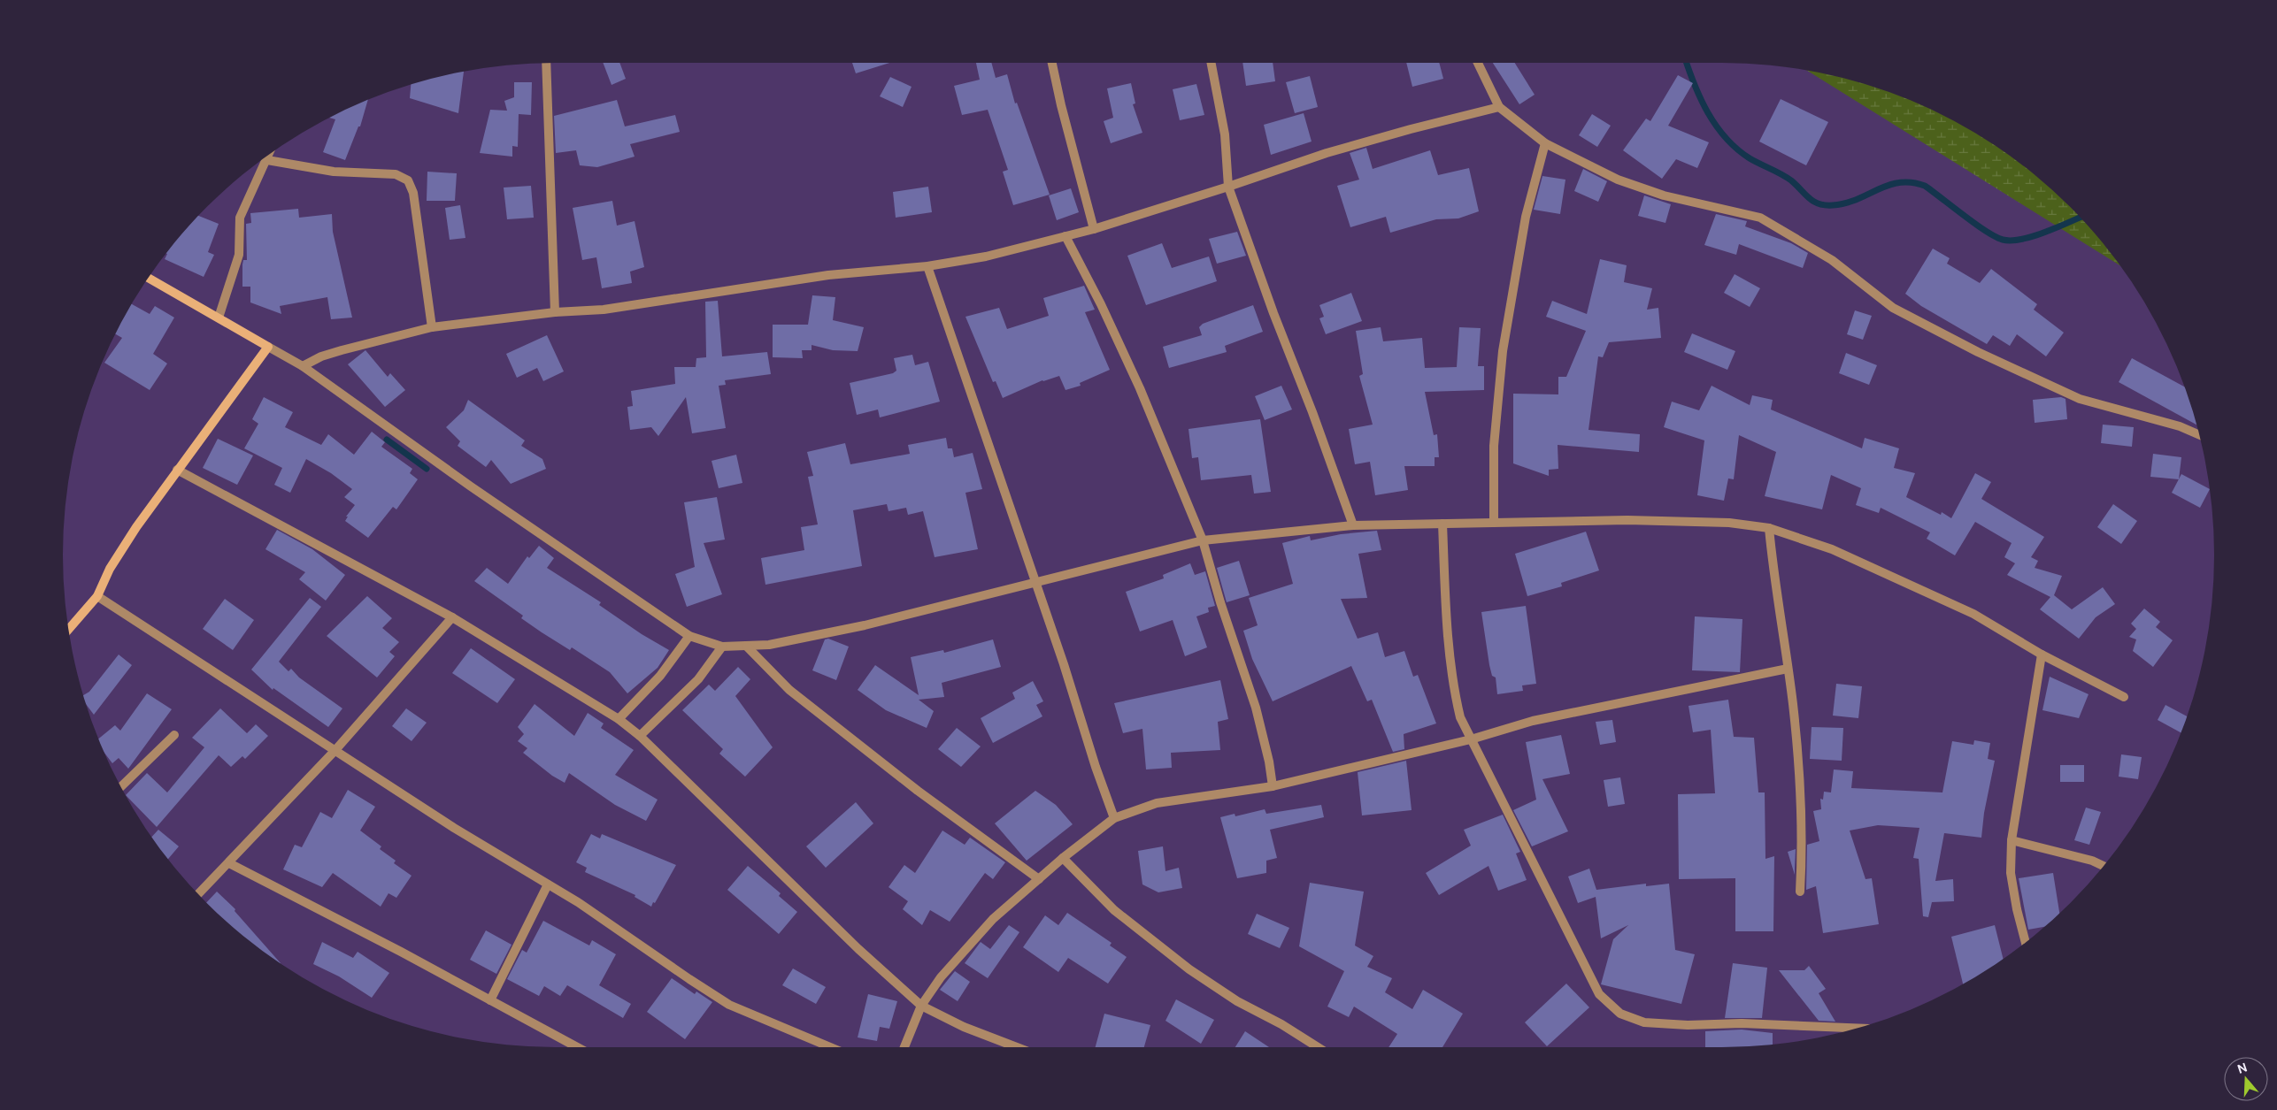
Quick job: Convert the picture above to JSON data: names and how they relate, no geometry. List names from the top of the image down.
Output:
{
  "north": "top"
}
